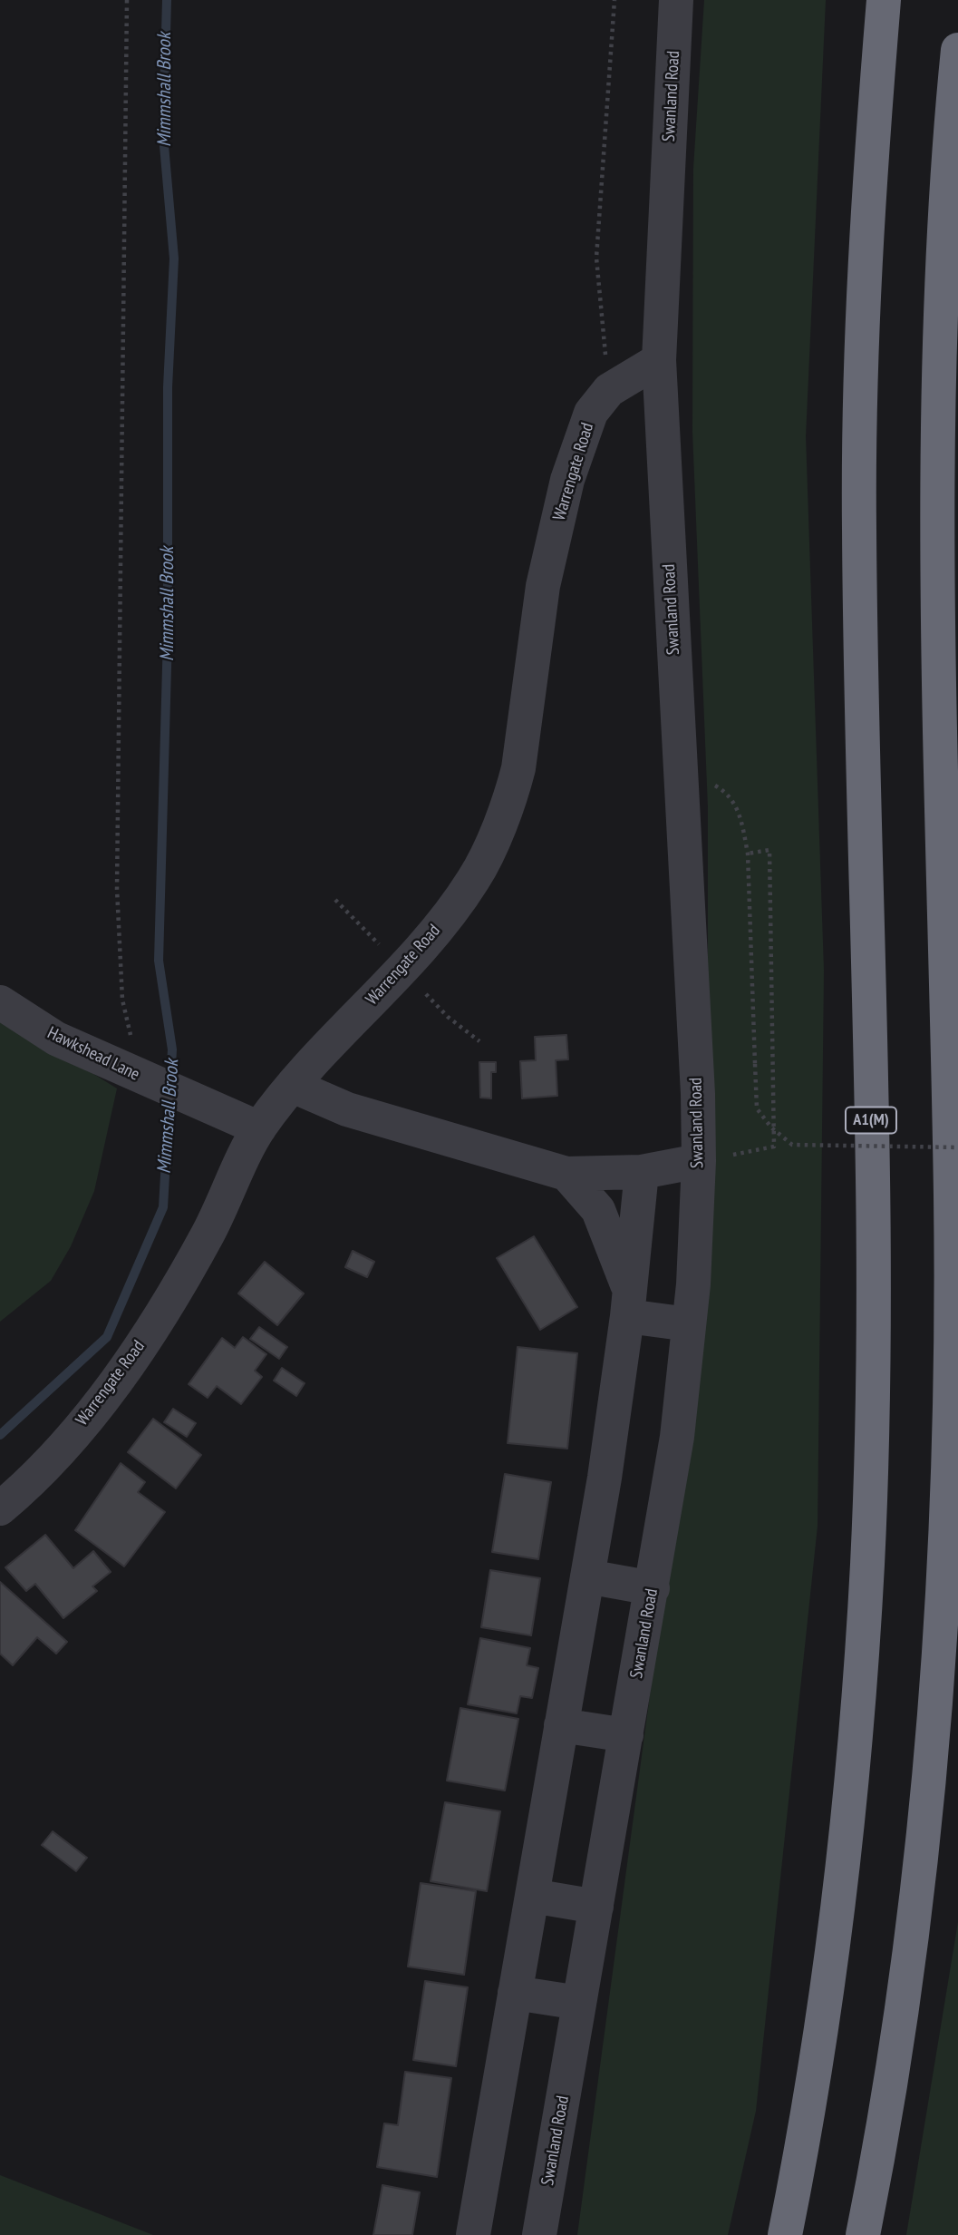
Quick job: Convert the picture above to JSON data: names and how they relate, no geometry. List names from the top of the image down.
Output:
{
  "streets": {
    "highway": ["A1(M)"],
    "street": ["Swanland Road", "Warrengate Road", "Hawkshead Lane"]
  },
  "crossings": [
    ["Swanland Road", "Warrengate Road"],
    ["Warrengate Road", "Hawkshead Lane"]
  ],
  "water": ["Mimmshall Brook"]
}
